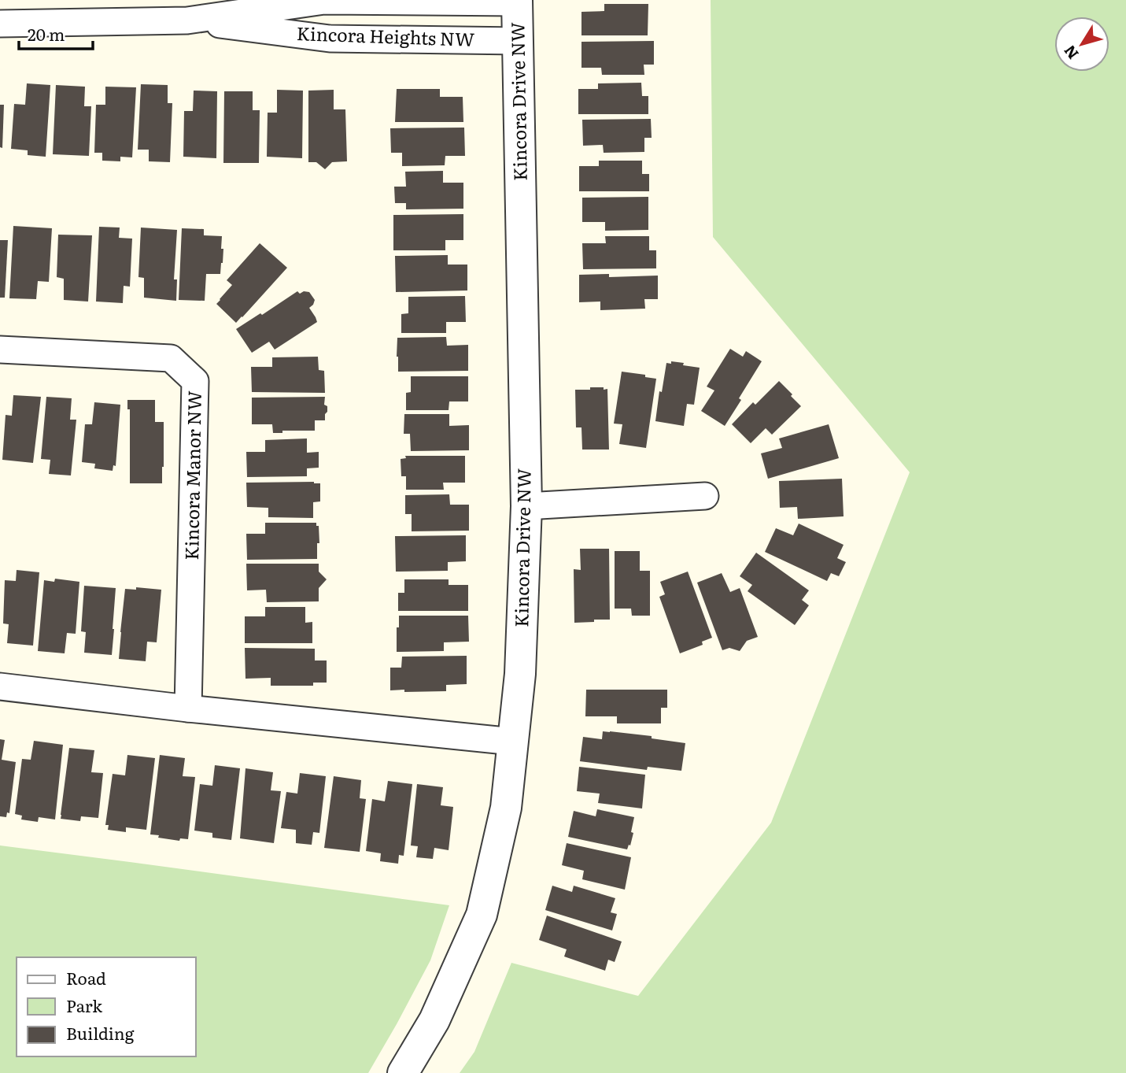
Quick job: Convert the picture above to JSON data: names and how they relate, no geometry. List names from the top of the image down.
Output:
{
  "streets": {
    "street": ["Kincora Heights NW", "Kincora Drive NW", "Kincora Manor NW"]
  },
  "crossings": [
    ["Kincora Heights NW", "Kincora Drive NW"]
  ],
  "legend": ["Road", "Park", "Building"],
  "scale_bar": "20 m",
  "north": "bottom left"
}
